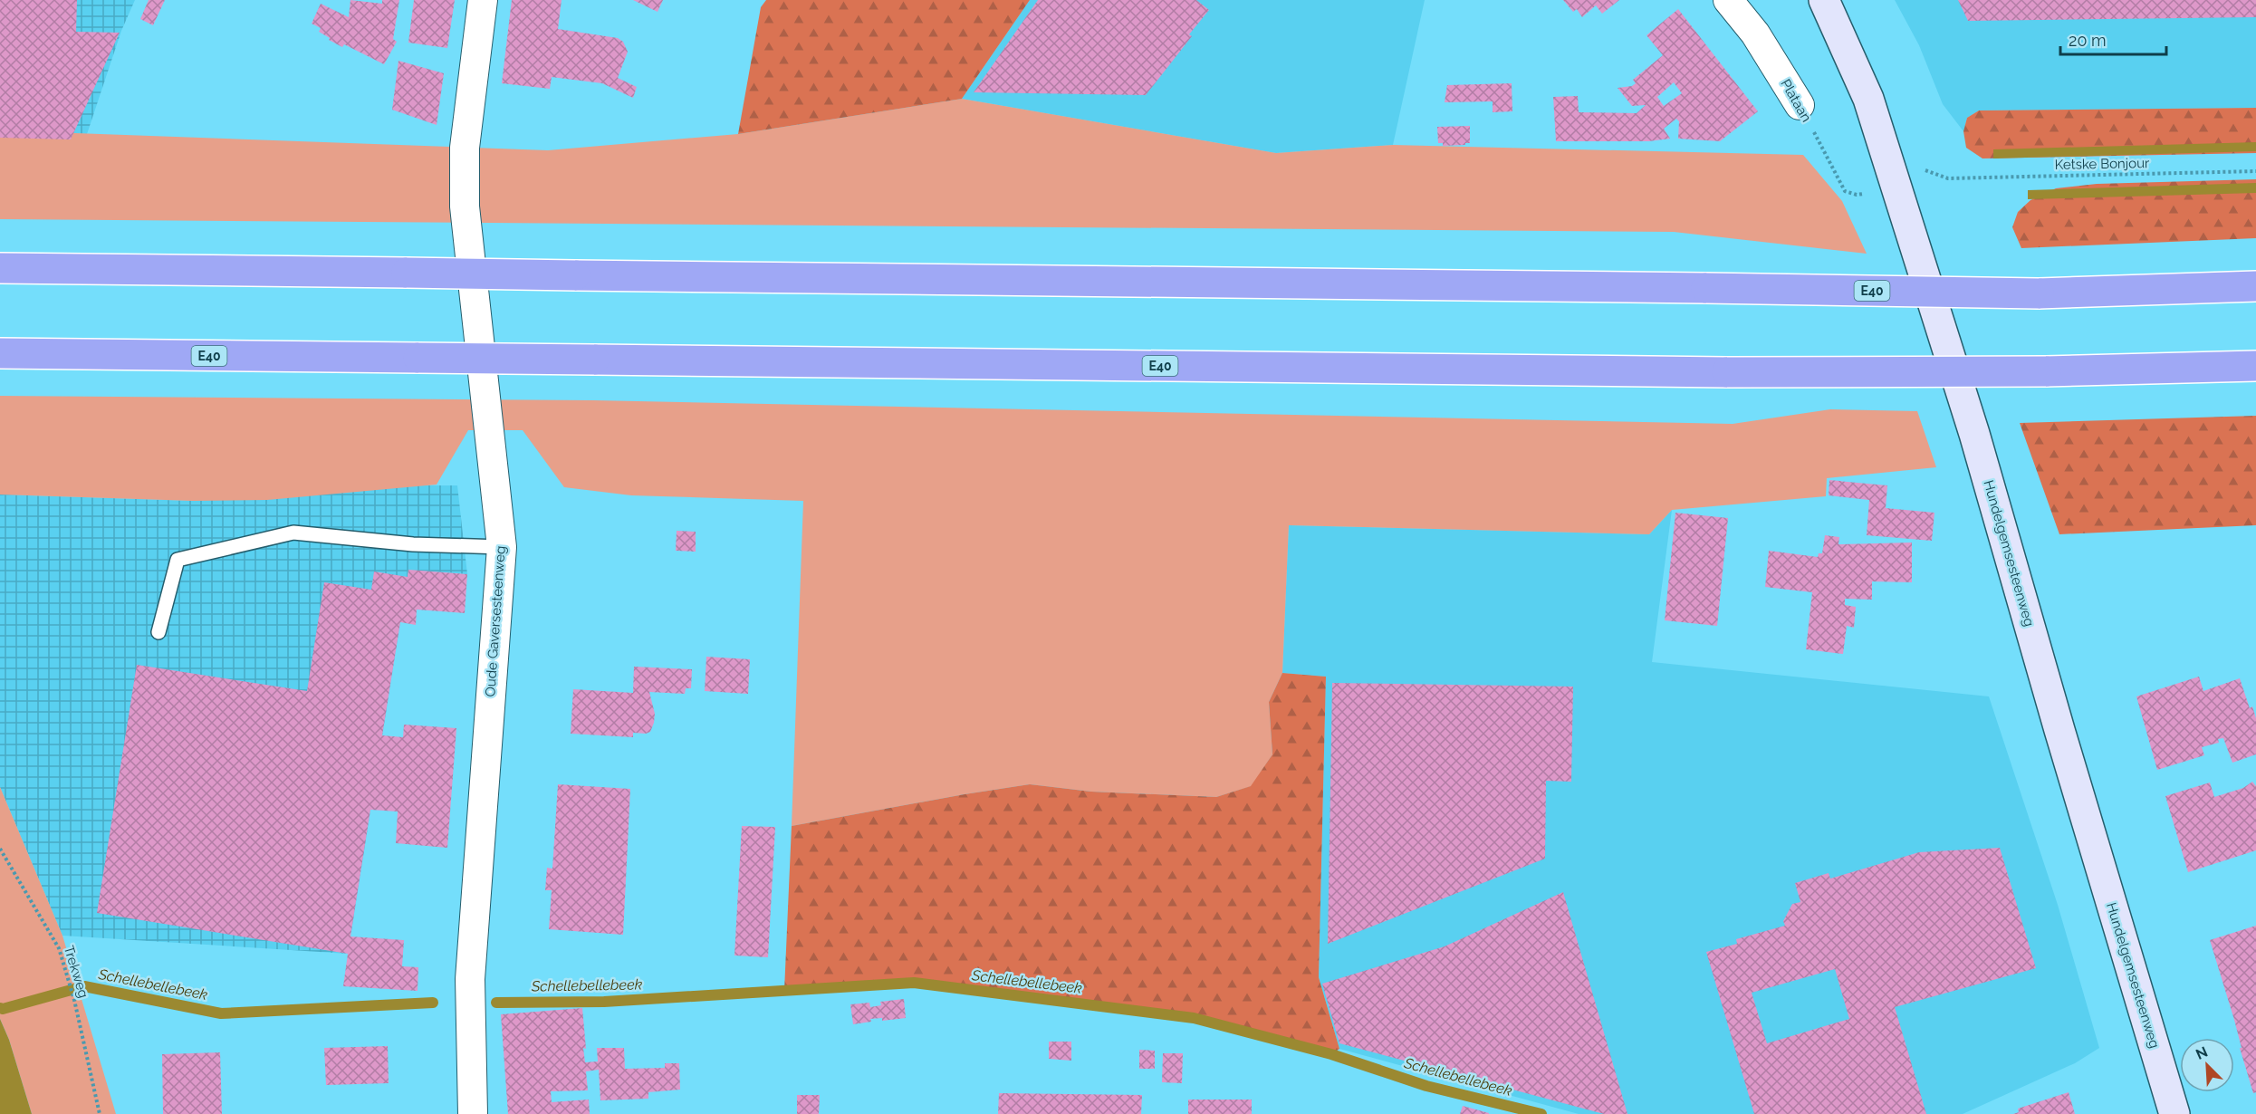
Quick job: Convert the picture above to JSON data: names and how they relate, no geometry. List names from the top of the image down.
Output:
{
  "streets": {
    "highway": ["E40"],
    "main road": ["Hundelgemsesteenweg"],
    "street": ["Plataan", "Oude Gaversesteenweg"],
    "path": ["Ketske Bonjour", "Trekweg"]
  },
  "water": ["Schellebellebeek"],
  "scale_bar": "20 m",
  "north": "top left"
}
